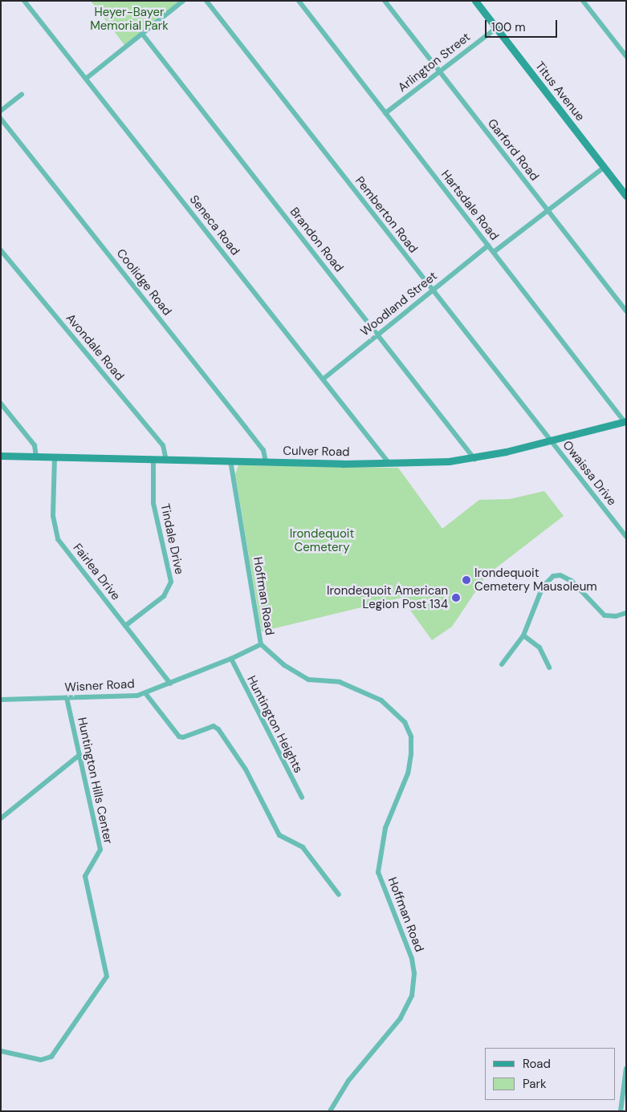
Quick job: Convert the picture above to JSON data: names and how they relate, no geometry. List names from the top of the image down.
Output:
{
  "streets": {
    "main road": ["Titus Avenue", "Culver Road"],
    "street": [
      "Arlington Street",
      "Garford Road",
      "Hartsdale Road",
      "Pemberton Road",
      "Seneca Road",
      "Brandon Road",
      "Coolidge Road",
      "Woodland Street",
      "Avondale Road",
      "Owaissa Drive",
      "Tindale Drive",
      "Fairlea Drive",
      "Hoffman Road",
      "Wisner Road",
      "Huntington Heights",
      "Huntington Hills Center"
    ]
  },
  "crossings": [
    ["Arlington Street", "Titus Avenue"],
    ["Arlington Street", "Garford Road"],
    ["Arlington Street", "Hartsdale Road"],
    ["Hartsdale Road", "Woodland Street"],
    ["Hartsdale Road", "Culver Road"],
    ["Pemberton Road", "Woodland Street"],
    ["Pemberton Road", "Culver Road"],
    ["Pemberton Road", "Owaissa Drive"],
    ["Seneca Road", "Woodland Street"],
    ["Seneca Road", "Culver Road"],
    ["Brandon Road", "Woodland Street"],
    ["Brandon Road", "Culver Road"],
    ["Coolidge Road", "Culver Road"],
    ["Avondale Road", "Culver Road"],
    ["Culver Road", "Owaissa Drive"],
    ["Culver Road", "Tindale Drive"],
    ["Culver Road", "Fairlea Drive"],
    ["Culver Road", "Hoffman Road"],
    ["Tindale Drive", "Fairlea Drive"],
    ["Fairlea Drive", "Wisner Road"],
    ["Hoffman Road", "Wisner Road"],
    ["Wisner Road", "Huntington Heights"],
    ["Wisner Road", "Huntington Hills Center"]
  ],
  "parks": ["Heyer-Bayer Memorial Park", "Irondequoit Cemetery"],
  "places": ["Irondequoit Cemetery Mausoleum", "Irondequoit American Legion Post 134"],
  "legend": ["Road", "Park"],
  "scale_bar": "100 m"
}
